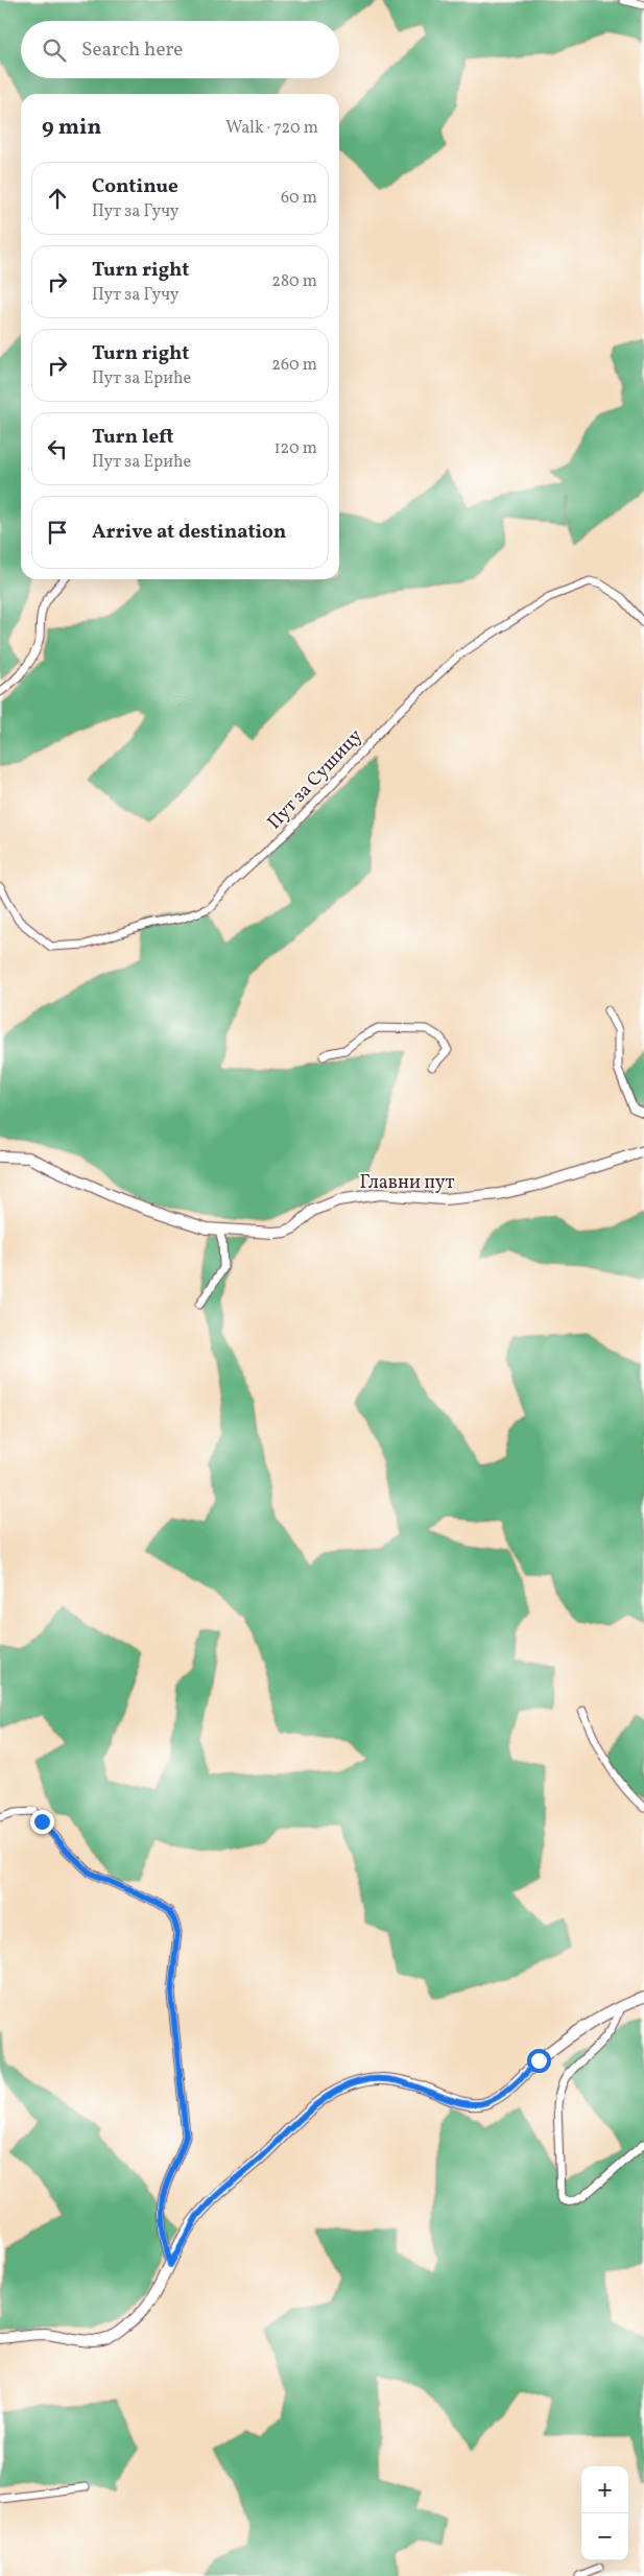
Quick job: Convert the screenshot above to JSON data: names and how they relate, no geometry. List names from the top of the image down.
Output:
{
  "streets": {
    "main road": ["Главни пут"],
    "street": ["Пут за Сушицу"]
  },
  "page": {
    "search": "Search here",
    "heading": ["9 min", "Walk · 720 m"],
    "list": [
      ["Continue", "Пут за Гучу", "60 m"],
      ["Turn right", "Пут за Гучу", "280 m"],
      ["Turn right", "Пут за Ериће", "260 m"],
      ["Turn left", "Пут за Ериће", "120 m"],
      "Arrive at destination"
    ],
    "map_buttons": ["+", "−"]
  }
}
